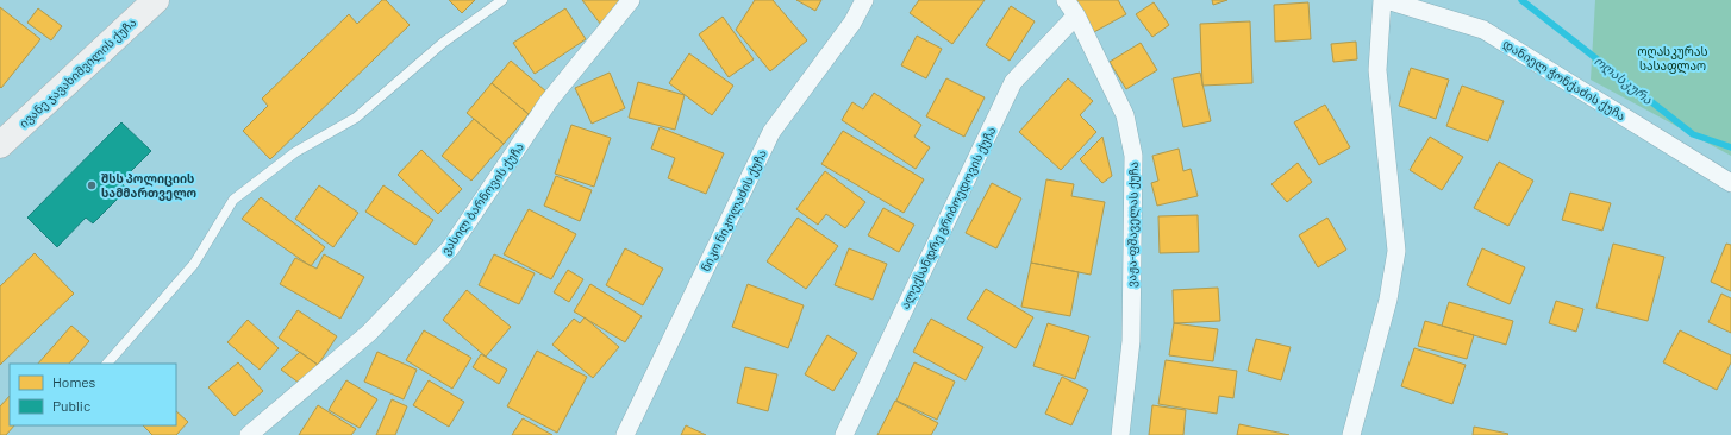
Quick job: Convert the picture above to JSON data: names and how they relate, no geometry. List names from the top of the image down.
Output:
{
  "streets": {
    "main road": ["ივანე ჯავახიშვილის ქუჩა"],
    "street": [
      "დანიელ ჭონქაძის ქუჩა",
      "ვასილ ბარნოვის ქუჩა",
      "ნიკო ნიკოლაძის ქუჩა",
      "ალექსანდრე გრიბოედოვის ქუჩა",
      "ვაჟა-ფშაველას ქუჩა"
    ]
  },
  "crossings": [
    ["ალექსანდრე გრიბოედოვის ქუჩა", "ვაჟა-ფშაველას ქუჩა"]
  ],
  "water": ["ოღასკურა"],
  "parks": ["ოღასკურას სასაფლაო"],
  "places": ["შსს პოლიციის სამმართველო"],
  "legend": ["Homes", "Public"]
}
